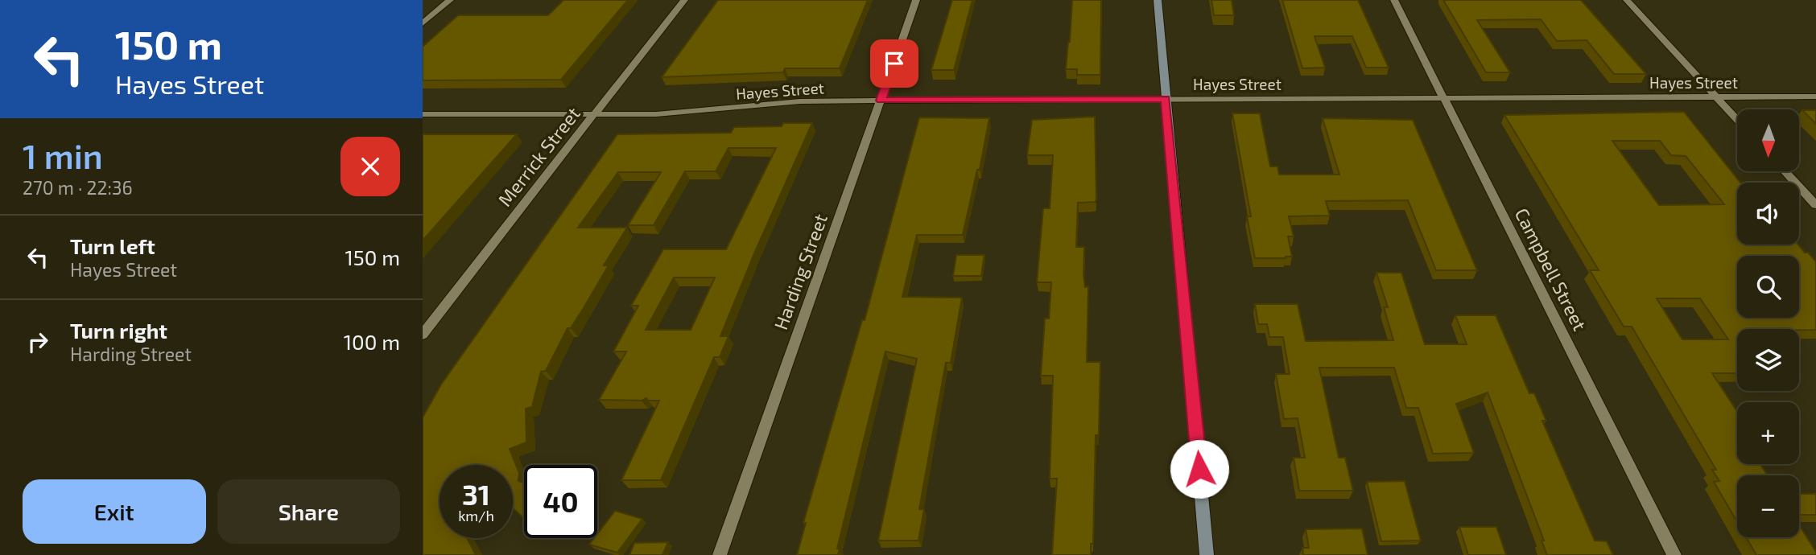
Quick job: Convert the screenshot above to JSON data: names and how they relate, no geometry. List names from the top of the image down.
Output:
{
  "streets": {
    "street": [
      "Hayes Street",
      "Merrick Street",
      "Campbell Street",
      "Harding Street"
    ]
  },
  "crossings": [
    ["Hayes Street", "Merrick Street"],
    ["Hayes Street", "Campbell Street"],
    ["Hayes Street", "Harding Street"]
  ],
  "north": "bottom",
  "page": {
    "turn": ["150 m", "Hayes Street"],
    "map_buttons": ["+", "−"],
    "heading": ["1 min", "270 m · 22:36"],
    "list": [
      {
        "name": "Turn left",
        "note": "Hayes Street",
        "value": "150 m"
      },
      {
        "name": "Turn right",
        "note": "Harding Street",
        "value": "100 m"
      }
    ],
    "speed": "31 km/h",
    "limit": "40",
    "buttons": ["Exit", "Share"]
  }
}
